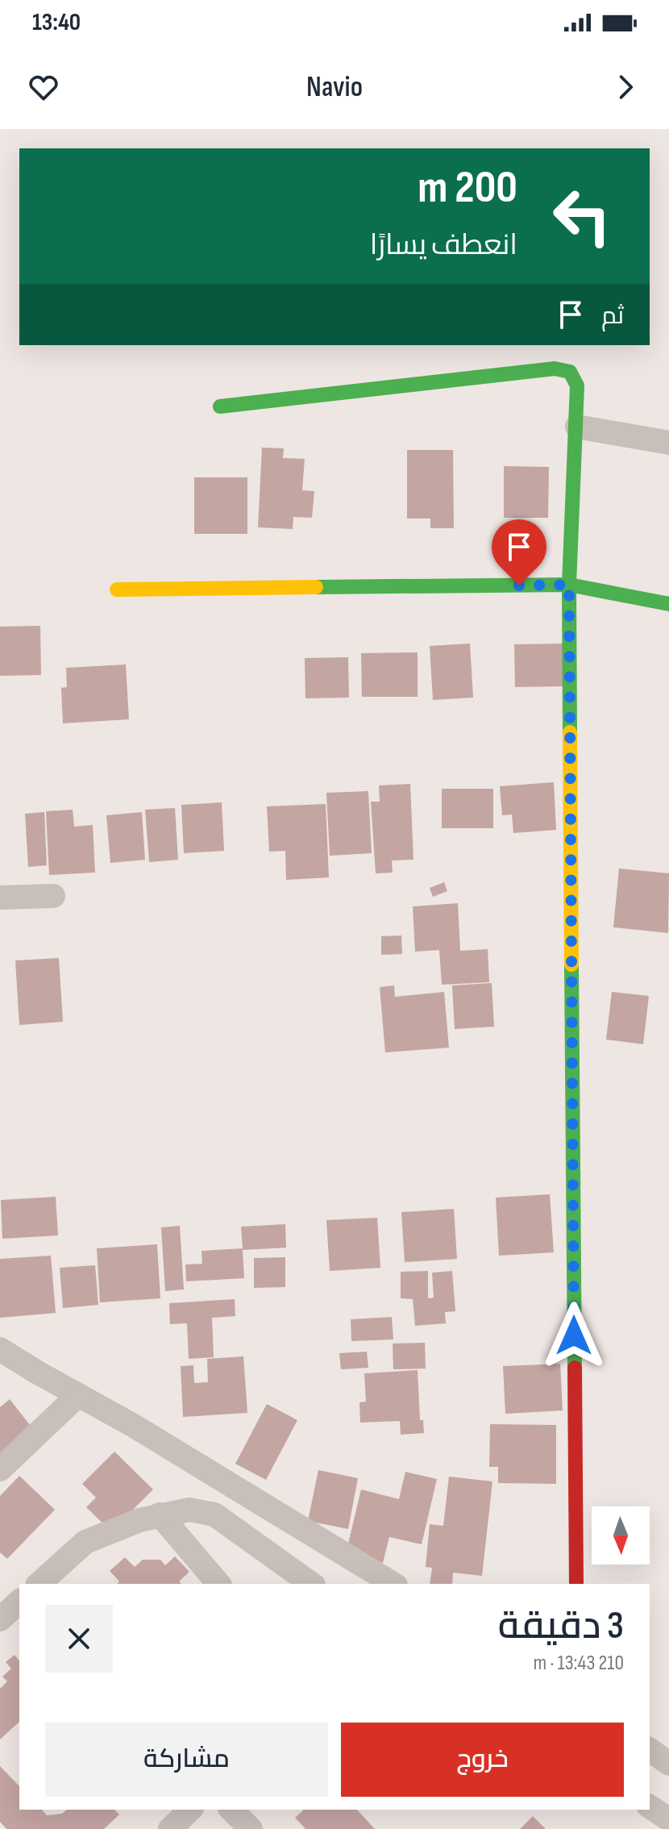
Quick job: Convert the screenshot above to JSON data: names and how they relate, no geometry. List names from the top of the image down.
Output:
{
  "north": "bottom",
  "page": {
    "status": "13:40",
    "header": "Navio",
    "turn": ["200 m", "انعطف يسارًا"],
    "then": "ثم",
    "heading": ["3 دقيقة", "210 m · 13:43"],
    "buttons": ["خروج", "مشاركة"]
  }
}
